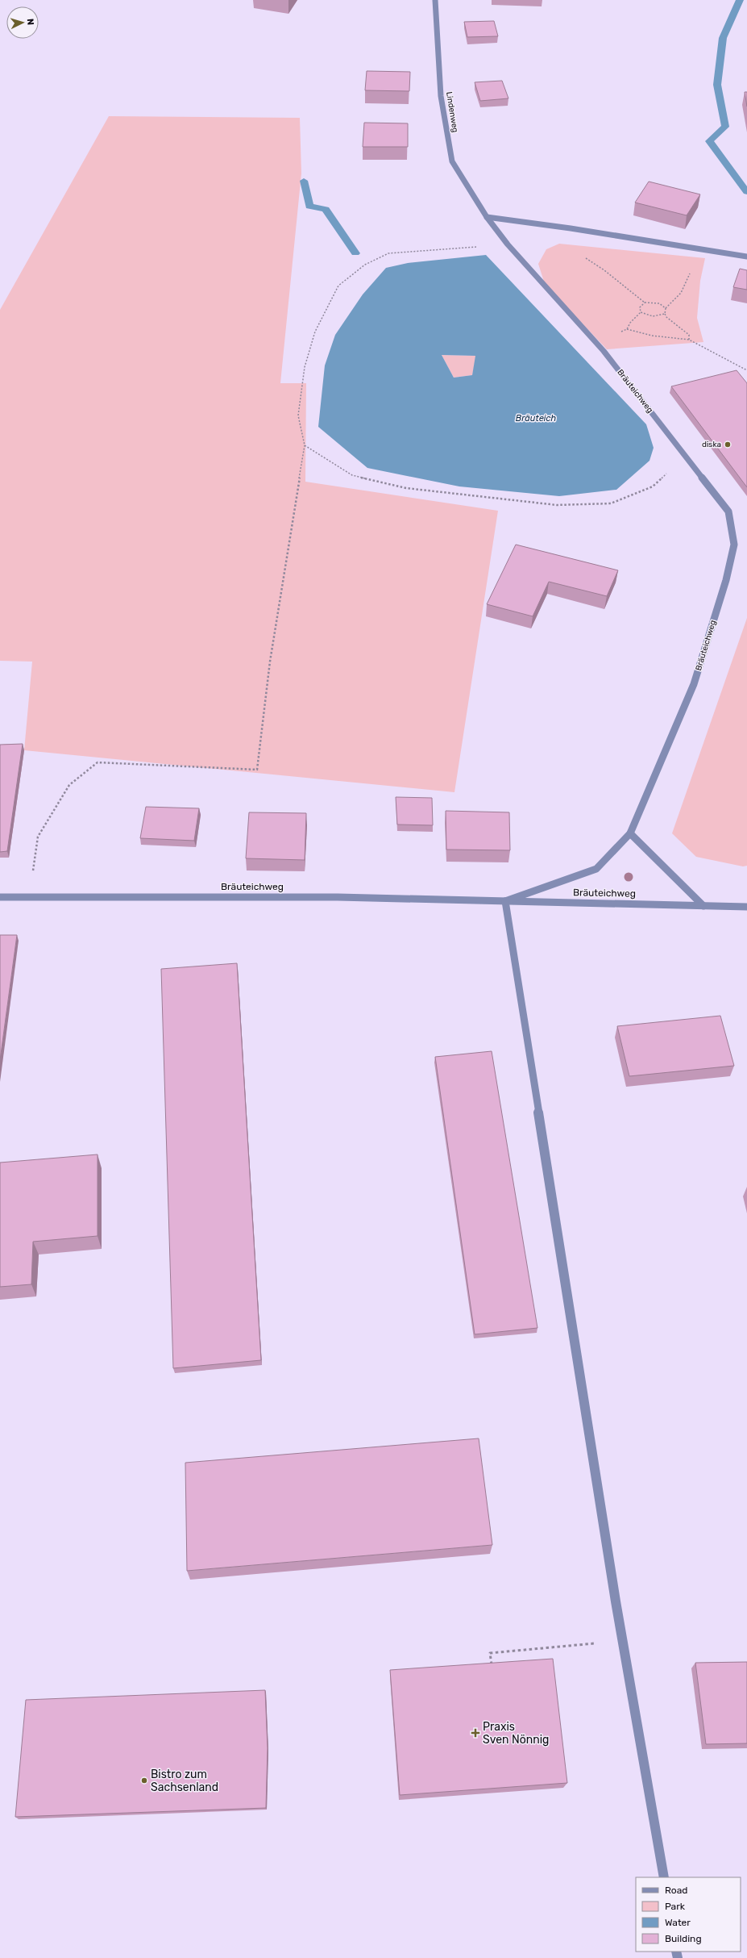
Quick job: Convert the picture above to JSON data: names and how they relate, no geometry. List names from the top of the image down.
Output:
{
  "streets": {
    "street": ["Lindenweg", "Bräuteichweg"]
  },
  "crossings": [
    ["Lindenweg", "Bräuteichweg"]
  ],
  "water": ["Bräuteich"],
  "places": {
    "other": ["diska", "Bistro zum Sachsenland"],
    "health": ["Praxis Sven Nönnig"]
  },
  "legend": [
    "Road",
    "Park",
    "Water",
    "Building"
  ],
  "north": "right"
}
